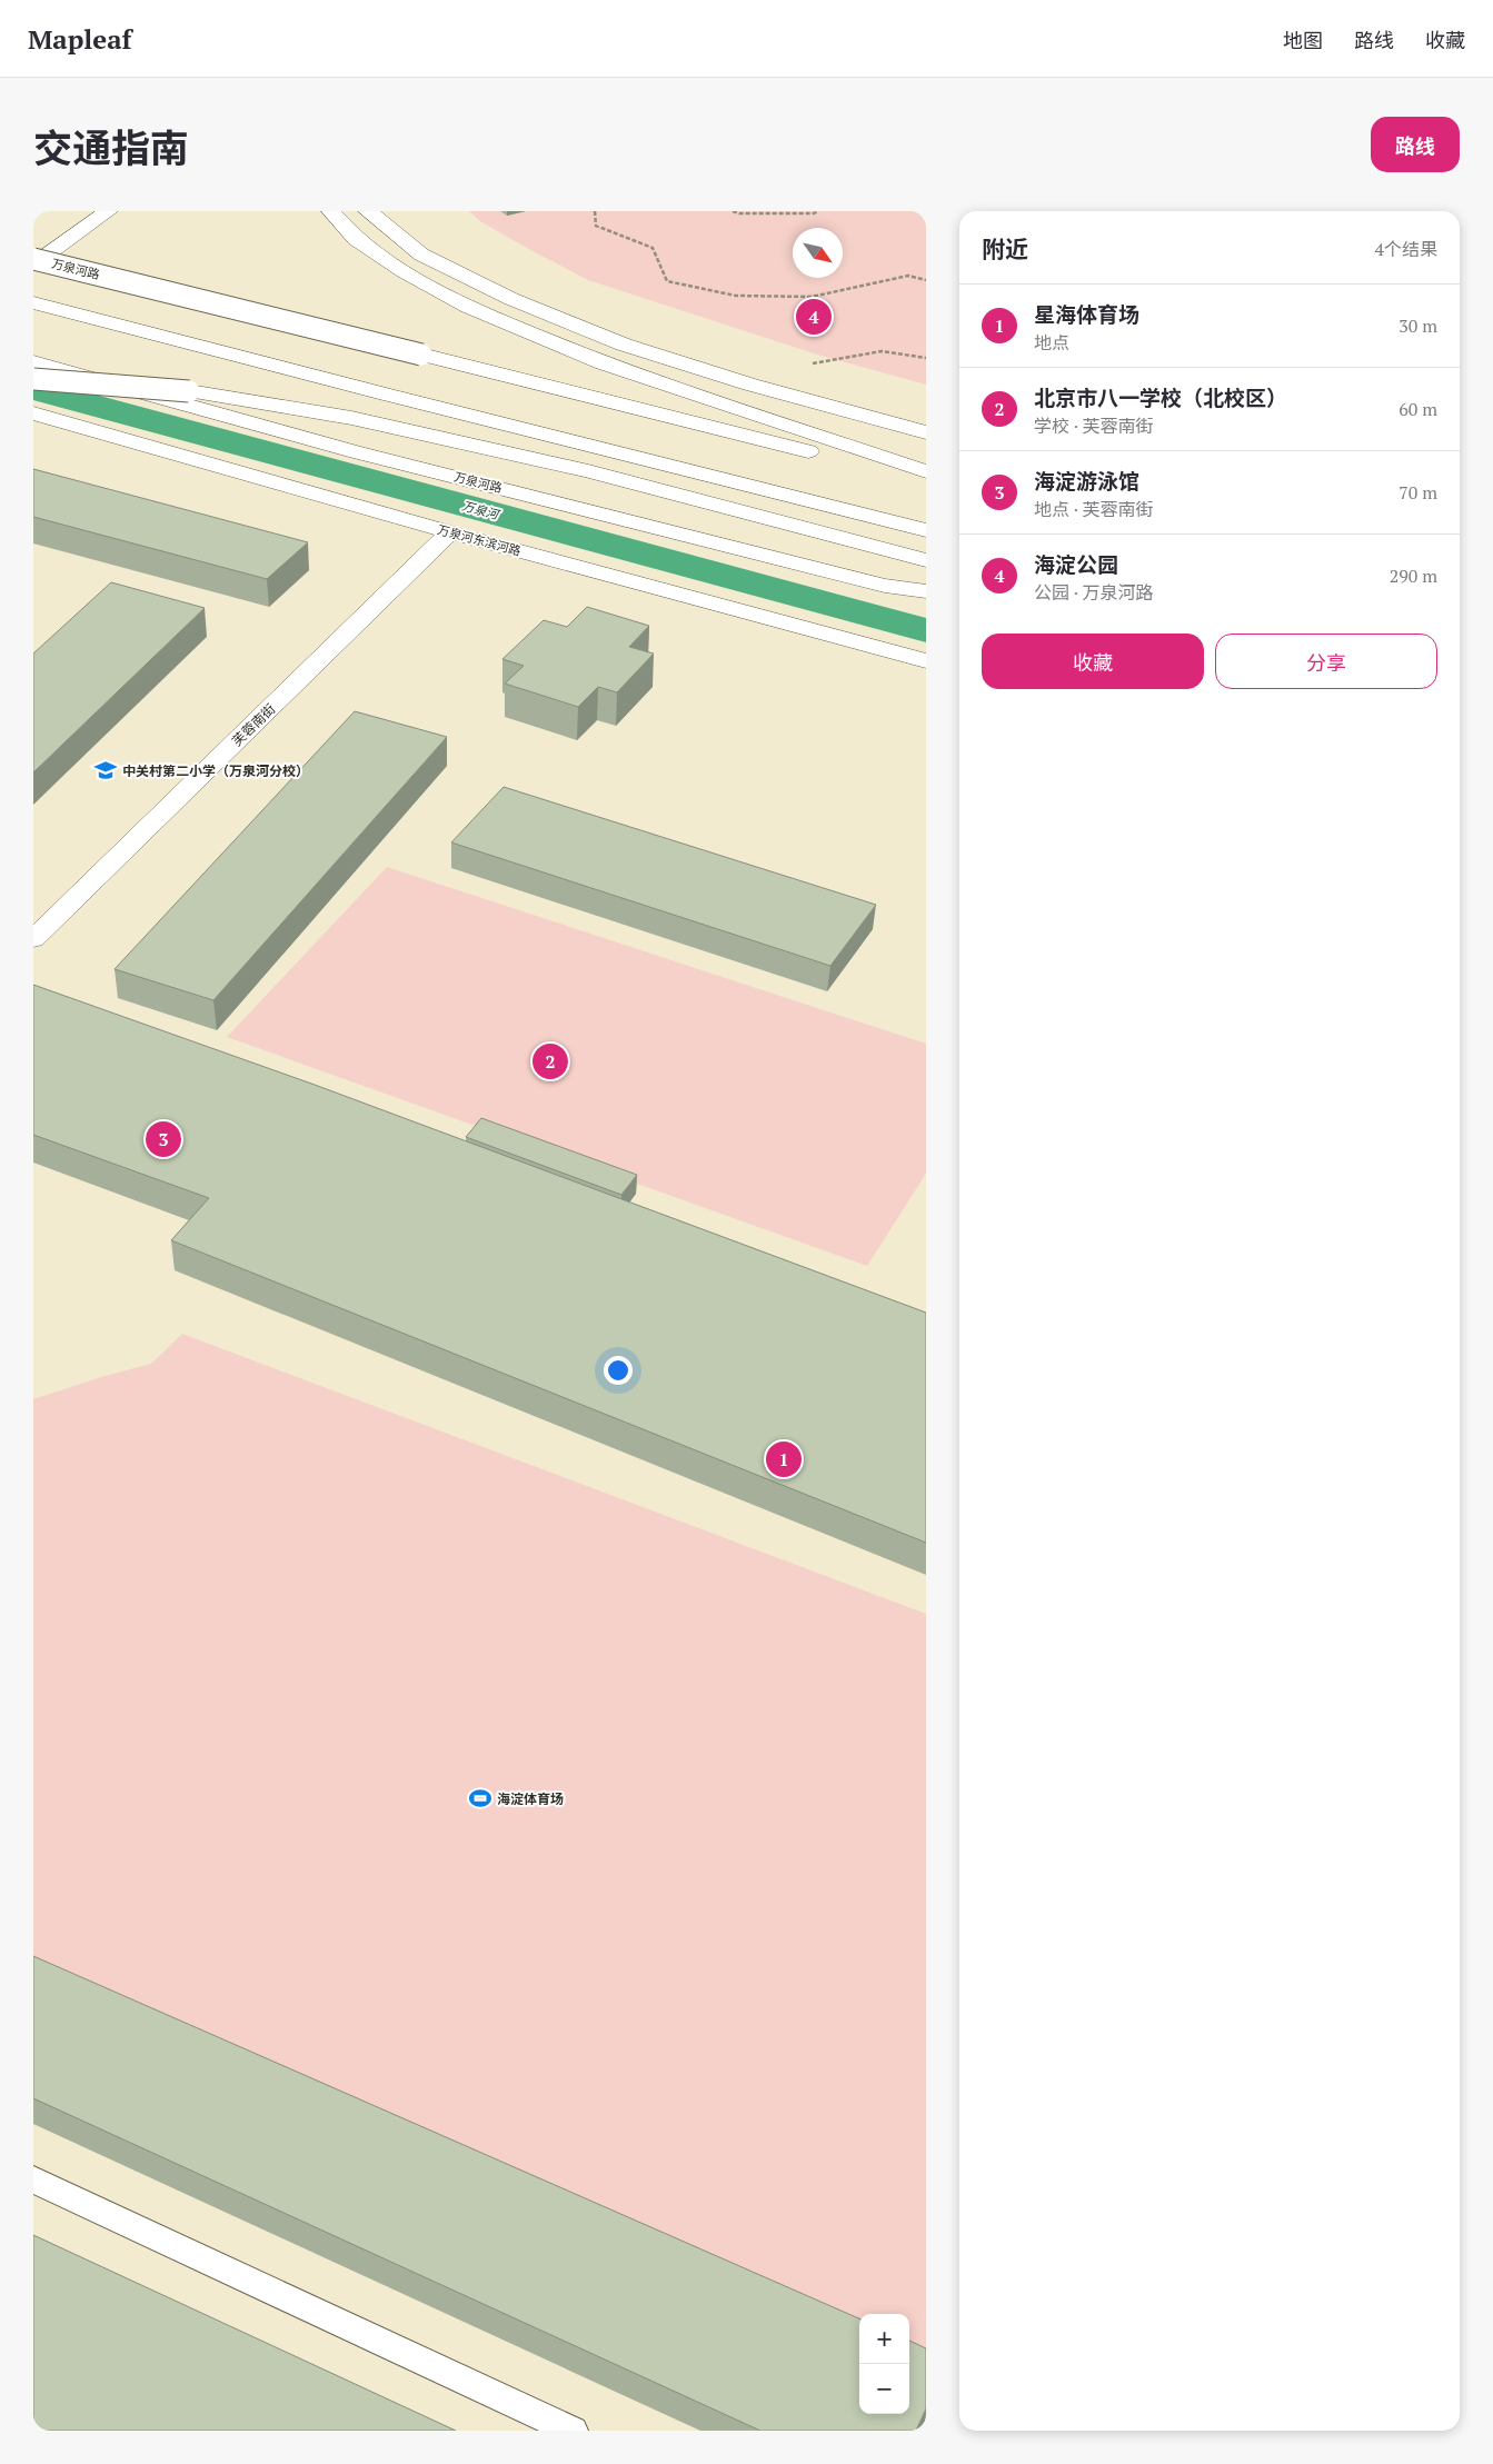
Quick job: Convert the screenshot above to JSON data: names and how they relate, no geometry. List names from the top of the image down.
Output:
{
  "streets": {
    "main road": ["万泉河路", "万泉河东滨河路", "芙蓉南街"]
  },
  "crossings": [
    ["万泉河东滨河路", "芙蓉南街"]
  ],
  "water": ["万泉河"],
  "places": {
    "school or university": ["中关村第二小学（万泉河分校）"],
    "sports": ["海淀体育场"]
  },
  "north": "bottom right",
  "page": {
    "header": "Mapleaf",
    "nav": ["地图", "路线", "收藏"],
    "title": "交通指南",
    "buttons": [
      "路线",
      ["收藏", "分享"]
    ],
    "heading": ["附近", "4个结果"],
    "list": [
      {
        "mark": "1",
        "name": "星海体育场",
        "note": "地点",
        "value": "30 m"
      },
      {
        "mark": "2",
        "name": "北京市八一学校（北校区）",
        "note": "学校 · 芙蓉南街",
        "value": "60 m"
      },
      {
        "mark": "3",
        "name": "海淀游泳馆",
        "note": "地点 · 芙蓉南街",
        "value": "70 m"
      },
      {
        "mark": "4",
        "name": "海淀公园",
        "note": "公园 · 万泉河路",
        "value": "290 m"
      }
    ],
    "pins": [
      "4",
      "2",
      "3",
      "1"
    ],
    "map_buttons": ["+", "−"]
  }
}
